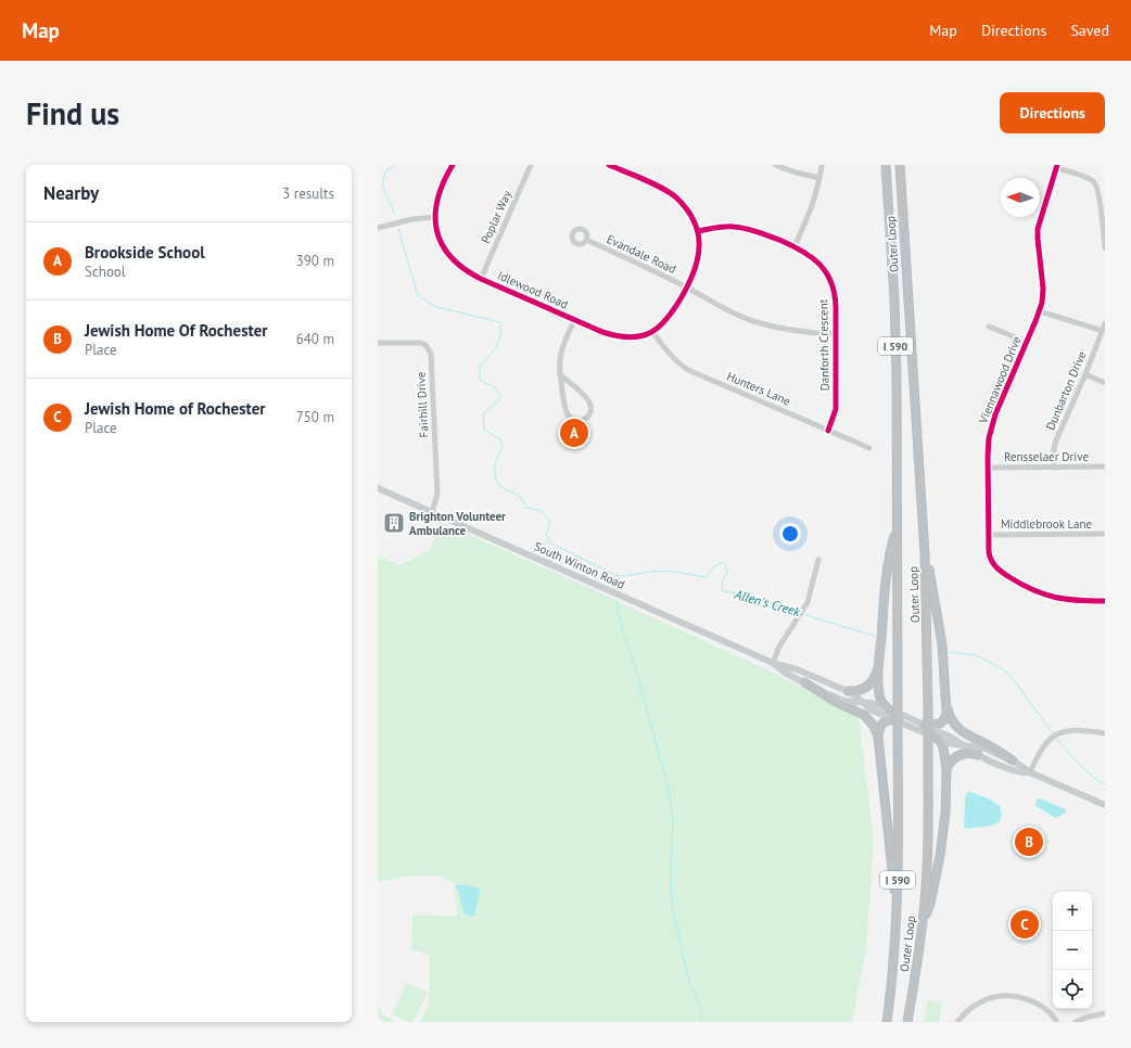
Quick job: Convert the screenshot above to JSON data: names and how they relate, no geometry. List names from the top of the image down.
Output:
{
  "streets": {
    "highway": ["Outer Loop", "I 590"],
    "main road": ["South Winton Road"],
    "street": [
      "Poplar Way",
      "Evandale Road",
      "Idlewood Road",
      "Danforth Crescent",
      "Viennawood Drive",
      "Hunters Lane",
      "Dunbarton Drive",
      "Fairhill Drive",
      "Rensselaer Drive",
      "Middlebrook Lane"
    ]
  },
  "crossings": [
    ["Poplar Way", "Idlewood Road"],
    ["Evandale Road", "Idlewood Road"],
    ["Evandale Road", "Danforth Crescent"],
    ["Idlewood Road", "Danforth Crescent"],
    ["Idlewood Road", "Hunters Lane"],
    ["Danforth Crescent", "Hunters Lane"],
    ["Viennawood Drive", "Rensselaer Drive"],
    ["Viennawood Drive", "Middlebrook Lane"],
    ["Dunbarton Drive", "Rensselaer Drive"],
    ["Fairhill Drive", "South Winton Road"]
  ],
  "water": ["Allen's Creek"],
  "places": {
    "building": ["Brighton Volunteer Ambulance"]
  },
  "north": "left",
  "page": {
    "header": "Map",
    "nav": ["Map", "Directions", "Saved"],
    "buttons": "Directions",
    "title": "Find us",
    "heading": ["Nearby", "3 results"],
    "list": [
      {
        "mark": "A",
        "name": "Brookside School",
        "note": "School",
        "value": "390 m"
      },
      {
        "mark": "B",
        "name": "Jewish Home Of Rochester",
        "note": "Place",
        "value": "640 m"
      },
      {
        "mark": "C",
        "name": "Jewish Home of Rochester",
        "note": "Place",
        "value": "750 m"
      }
    ],
    "pins": ["A", "B", "C"],
    "map_buttons": ["+", "−"]
  }
}
